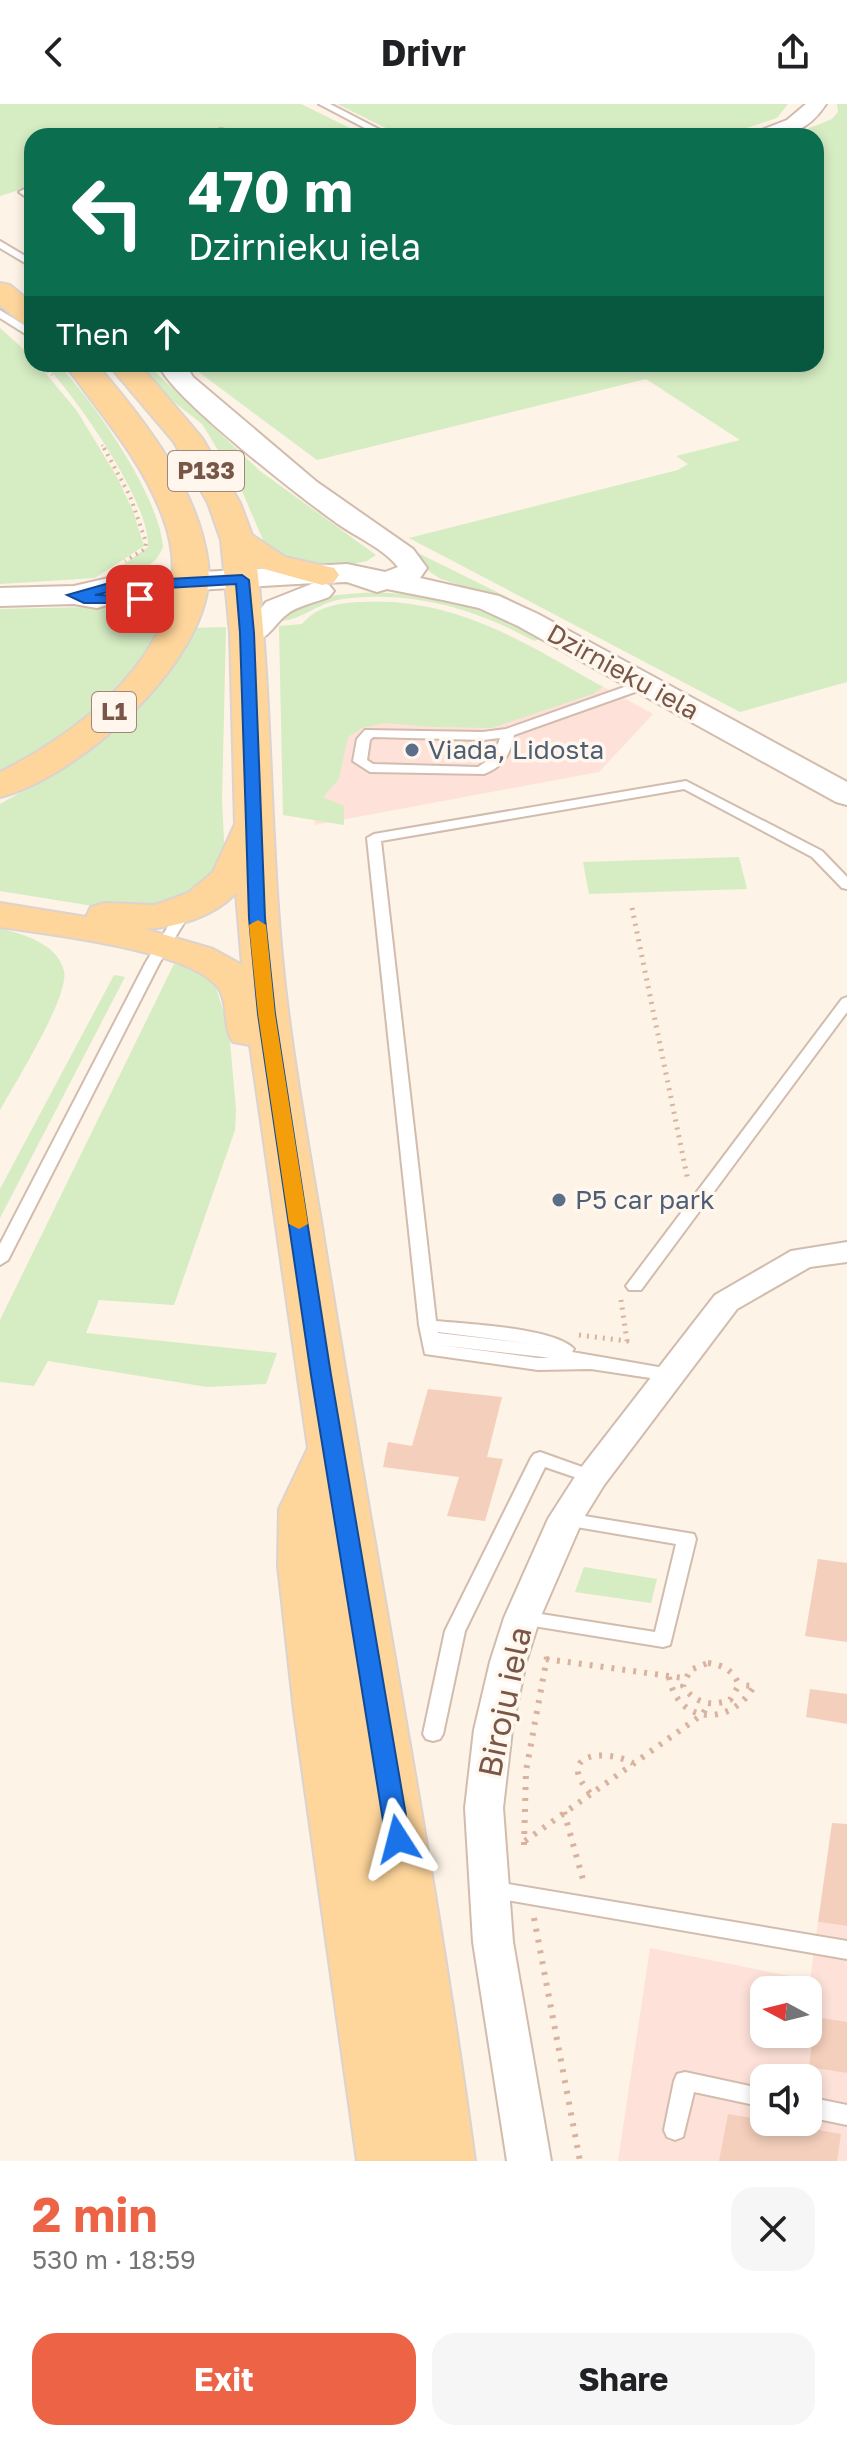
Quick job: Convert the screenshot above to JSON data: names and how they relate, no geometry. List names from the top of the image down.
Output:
{
  "streets": {
    "main road": ["P133", "L1"],
    "street": ["Dzirnieku iela", "Biroju iela"]
  },
  "crossings": [
    ["P133", "Dzirnieku iela"],
    ["P133", "L1"],
    ["Dzirnieku iela", "L1"]
  ],
  "places": ["Viada, Lidosta", "P5 car park"],
  "north": "left",
  "page": {
    "header": "Drivr",
    "turn": ["470 m", "Dzirnieku iela"],
    "then": "Then",
    "heading": ["2 min", "530 m · 18:59"],
    "buttons": ["Exit", "Share"]
  }
}
